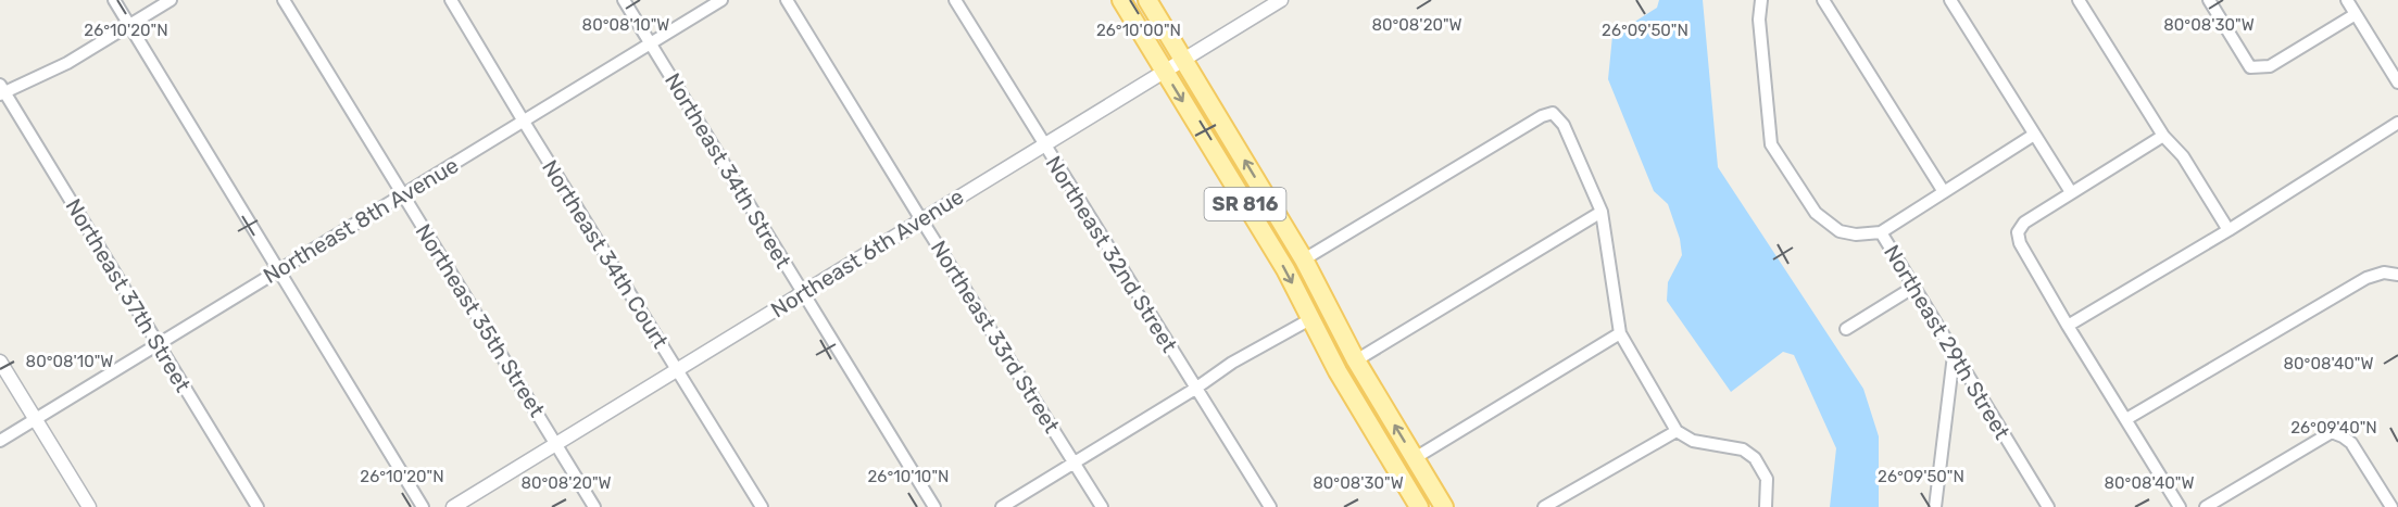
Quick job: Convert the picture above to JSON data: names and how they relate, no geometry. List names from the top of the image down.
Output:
{
  "streets": {
    "main road": ["SR 816"],
    "street": [
      "Northeast 34th Street",
      "Northeast 8th Avenue",
      "Northeast 6th Avenue",
      "Northeast 34th Court",
      "Northeast 32nd Street",
      "Northeast 37th Street",
      "Northeast 35th Street",
      "Northeast 33rd Street",
      "Northeast 29th Street"
    ]
  },
  "crossings": [
    ["Northeast 34th Street", "Northeast 8th Avenue"],
    ["Northeast 34th Street", "Northeast 6th Avenue"],
    ["SR 816", "Northeast 6th Avenue"],
    ["Northeast 8th Avenue", "Northeast 34th Court"],
    ["Northeast 8th Avenue", "Northeast 37th Street"],
    ["Northeast 8th Avenue", "Northeast 35th Street"],
    ["Northeast 6th Avenue", "Northeast 34th Court"],
    ["Northeast 6th Avenue", "Northeast 32nd Street"],
    ["Northeast 6th Avenue", "Northeast 35th Street"],
    ["Northeast 6th Avenue", "Northeast 33rd Street"]
  ],
  "coordinates": [
    "80°08'10\"W",
    "80°08'20\"W",
    "80°08'30\"W",
    "26°10'20\"N",
    "26°10'00\"N",
    "26°09'50\"N",
    "80°08'40\"W",
    "26°09'40\"N",
    "26°10'10\"N"
  ]
}
